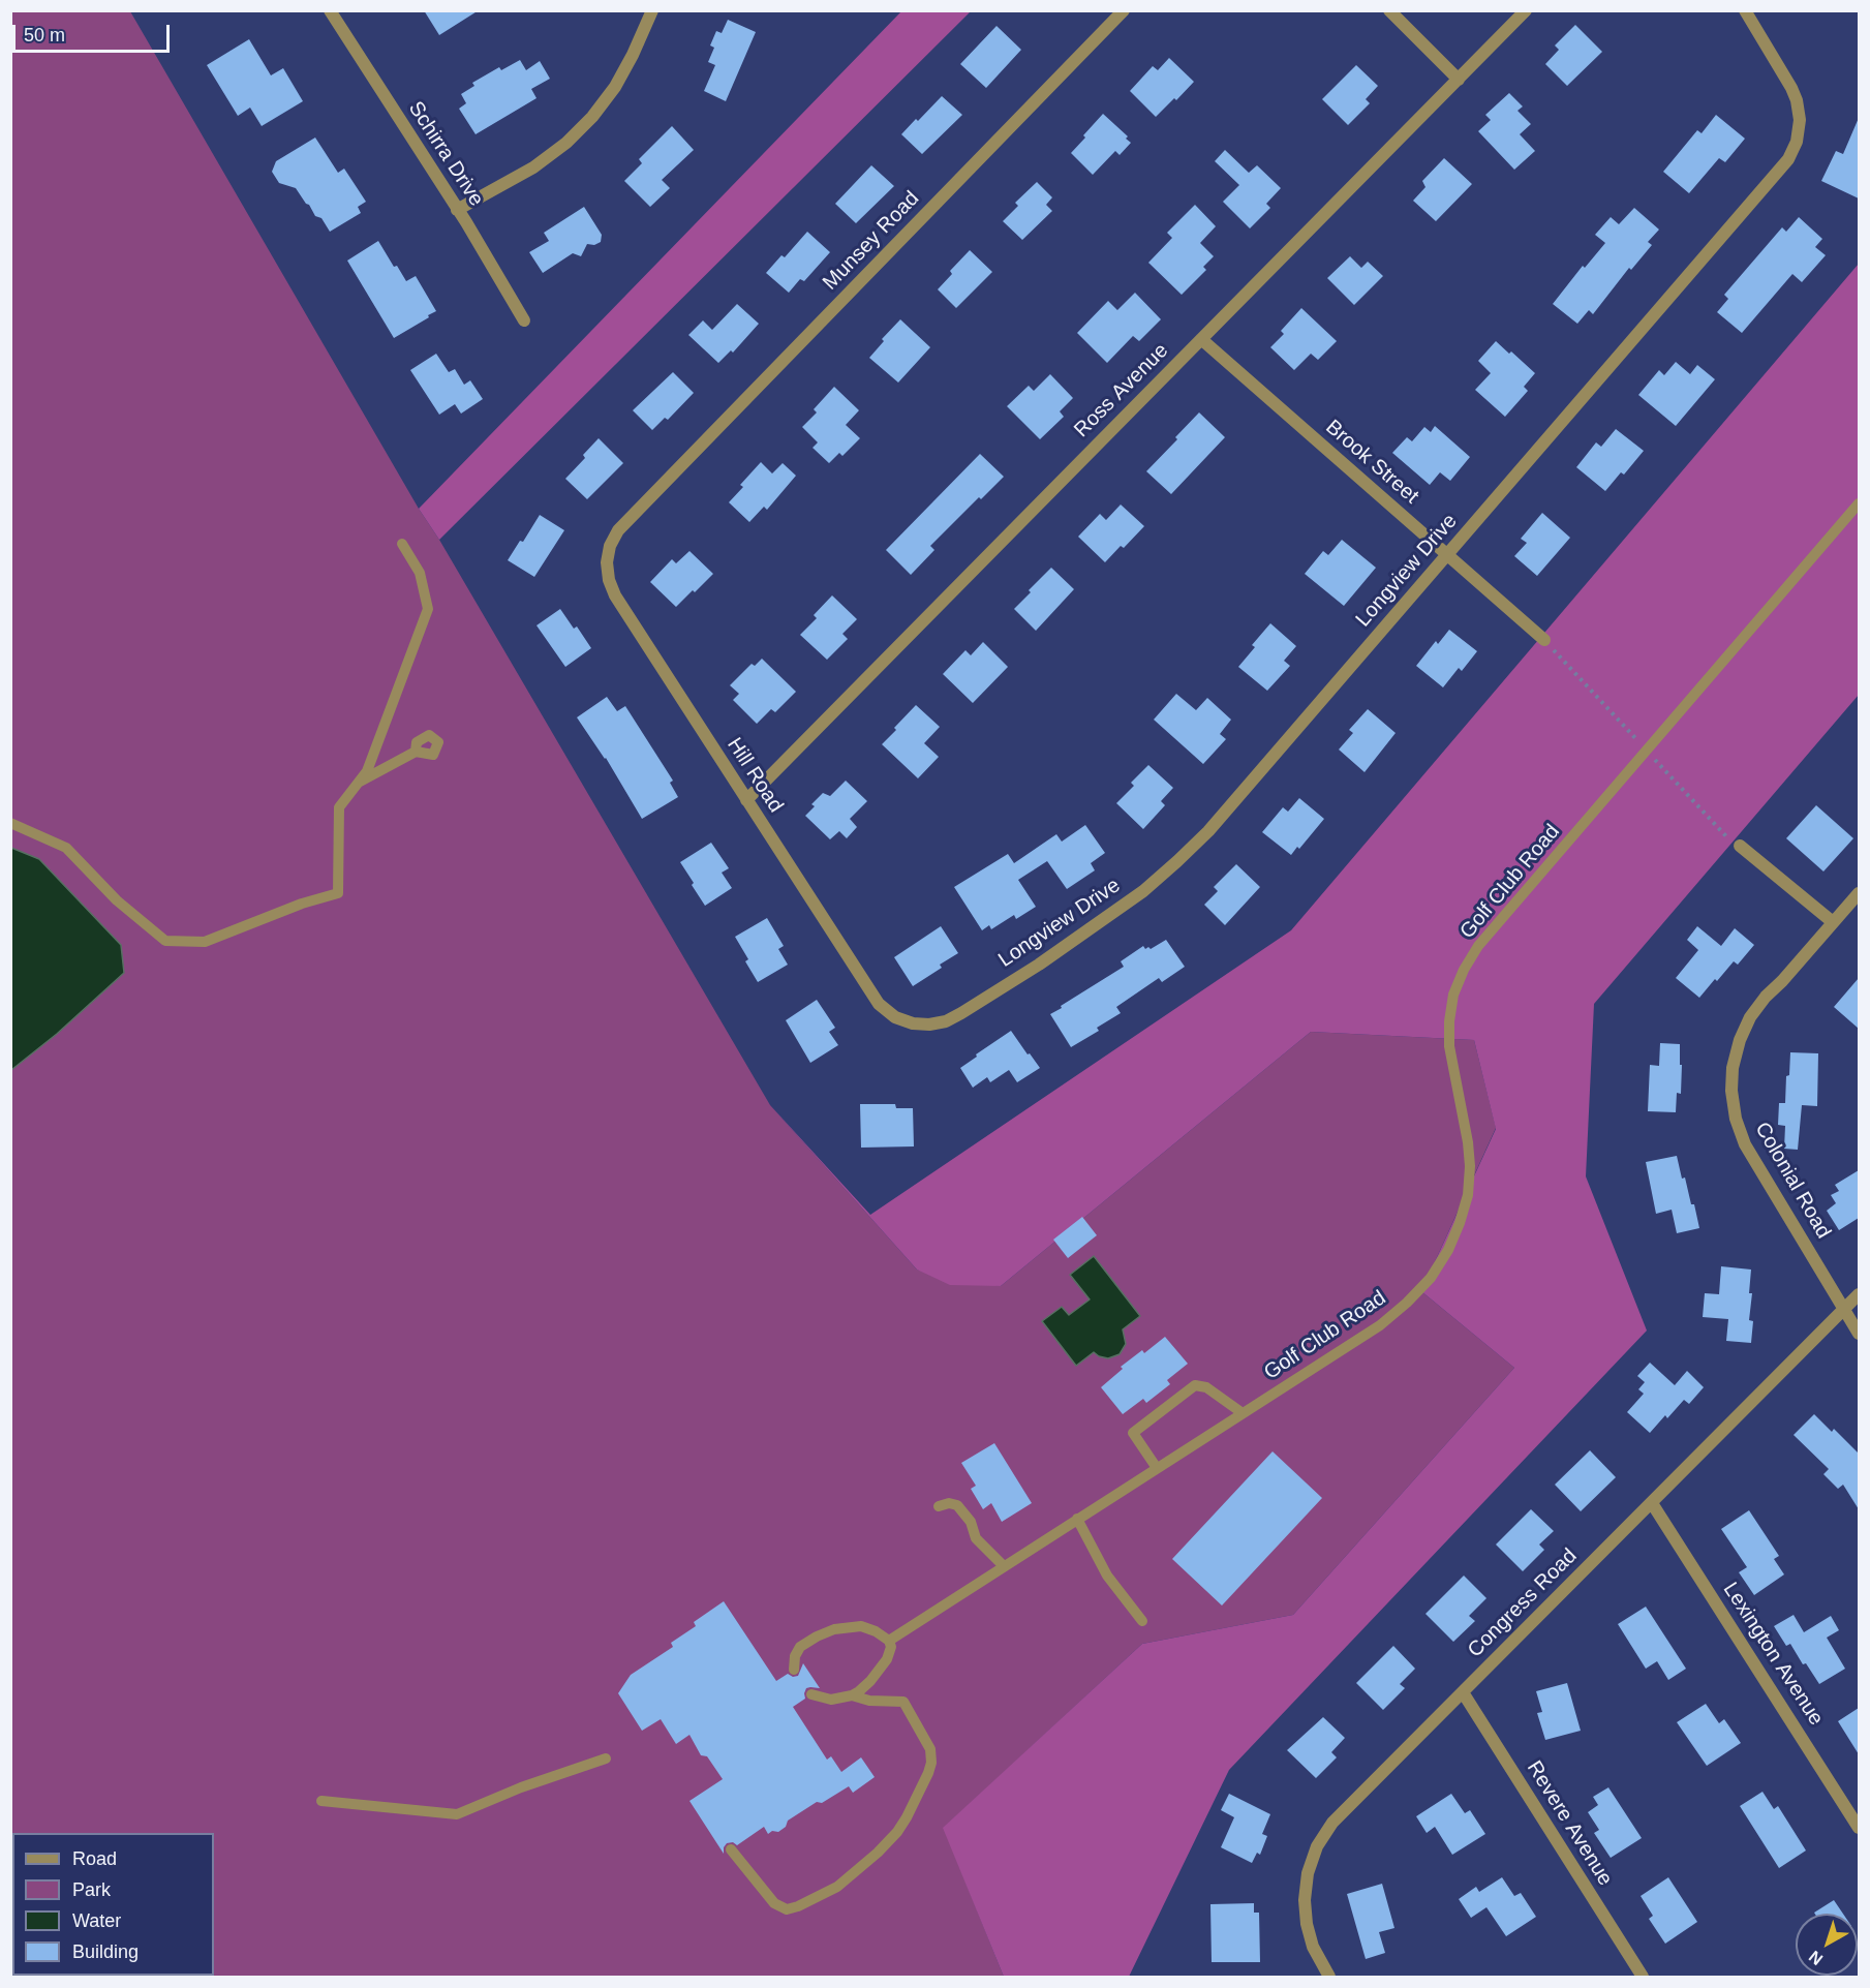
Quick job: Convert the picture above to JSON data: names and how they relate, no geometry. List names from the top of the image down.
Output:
{
  "streets": {
    "street": [
      "Schirra Drive",
      "Munsey Road",
      "Ross Avenue",
      "Brook Street",
      "Longview Drive",
      "Hill Road",
      "Colonial Road",
      "Congress Road",
      "Lexington Avenue",
      "Revere Avenue"
    ],
    "lane": ["Golf Club Road"]
  },
  "crossings": [
    ["Munsey Road", "Hill Road"],
    ["Ross Avenue", "Brook Street"],
    ["Ross Avenue", "Hill Road"],
    ["Brook Street", "Longview Drive"],
    ["Longview Drive", "Hill Road"],
    ["Colonial Road", "Congress Road"],
    ["Congress Road", "Lexington Avenue"],
    ["Congress Road", "Revere Avenue"]
  ],
  "legend": [
    "Road",
    "Park",
    "Water",
    "Building"
  ],
  "scale_bar": "50 m",
  "north": "bottom left"
}
